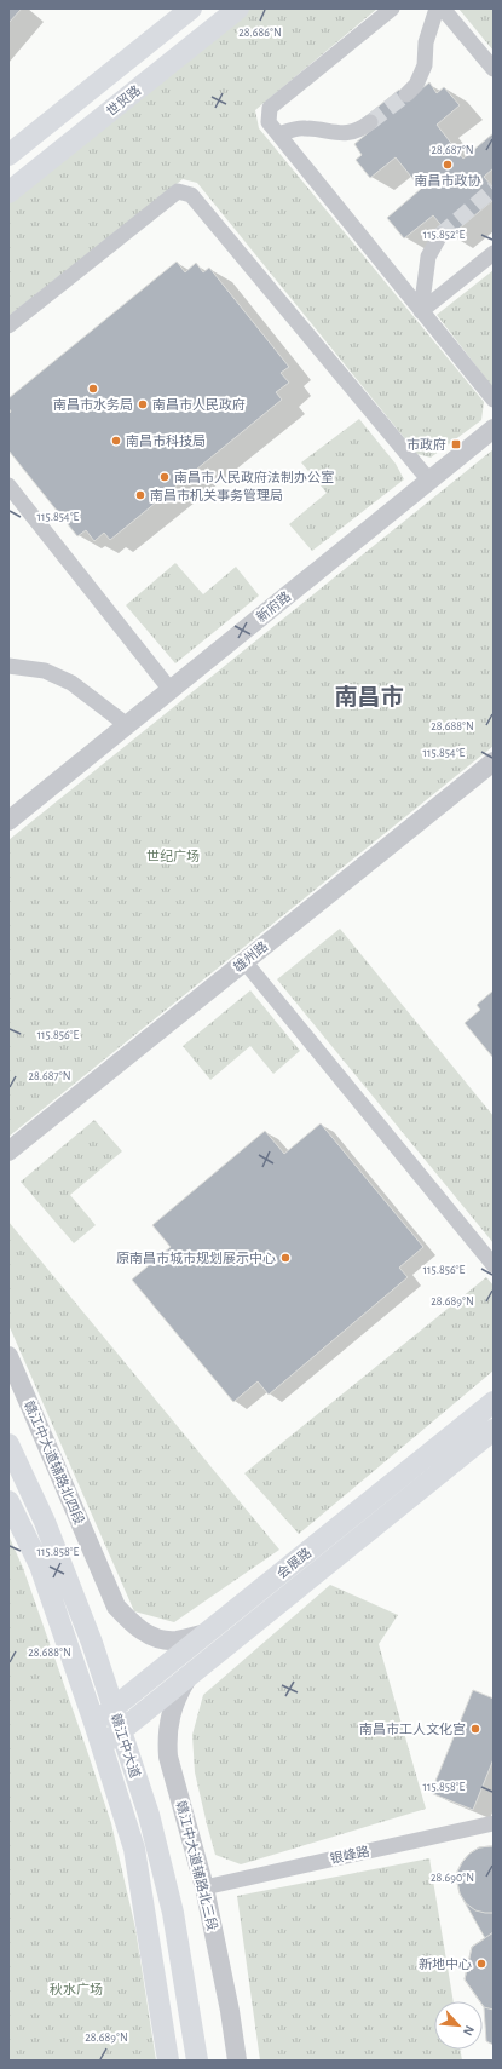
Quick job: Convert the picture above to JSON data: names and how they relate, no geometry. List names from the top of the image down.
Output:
{
  "streets": {
    "main road": ["世贸路", "会展路", "赣江中大道"],
    "street": [
      "新府路",
      "雄州路",
      "赣江中大道辅路北四段",
      "银峰路",
      "赣江中大道辅路北三段"
    ]
  },
  "crossings": [
    ["赣江中大道辅路北四段", "会展路"],
    ["会展路", "赣江中大道"],
    ["会展路", "赣江中大道辅路北三段"],
    ["银峰路", "赣江中大道辅路北三段"]
  ],
  "districts": ["南昌市"],
  "parks": ["世纪广场", "秋水广场"],
  "places": {
    "other": [
      "南昌市政协",
      "南昌市水务局",
      "南昌市人民政府",
      "南昌市科技局",
      "南昌市人民政府法制办公室",
      "南昌市机关事务管理局",
      "原南昌市城市规划展示中心",
      "南昌市工人文化宫",
      "新地中心"
    ],
    "transit": ["市政府"]
  },
  "north": "bottom right",
  "coordinates": [
    "28.686°N",
    "28.687°N",
    "115.852°E",
    "115.854°E",
    "28.688°N",
    "115.856°E",
    "28.689°N",
    "115.858°E",
    "28.690°N"
  ]
}
